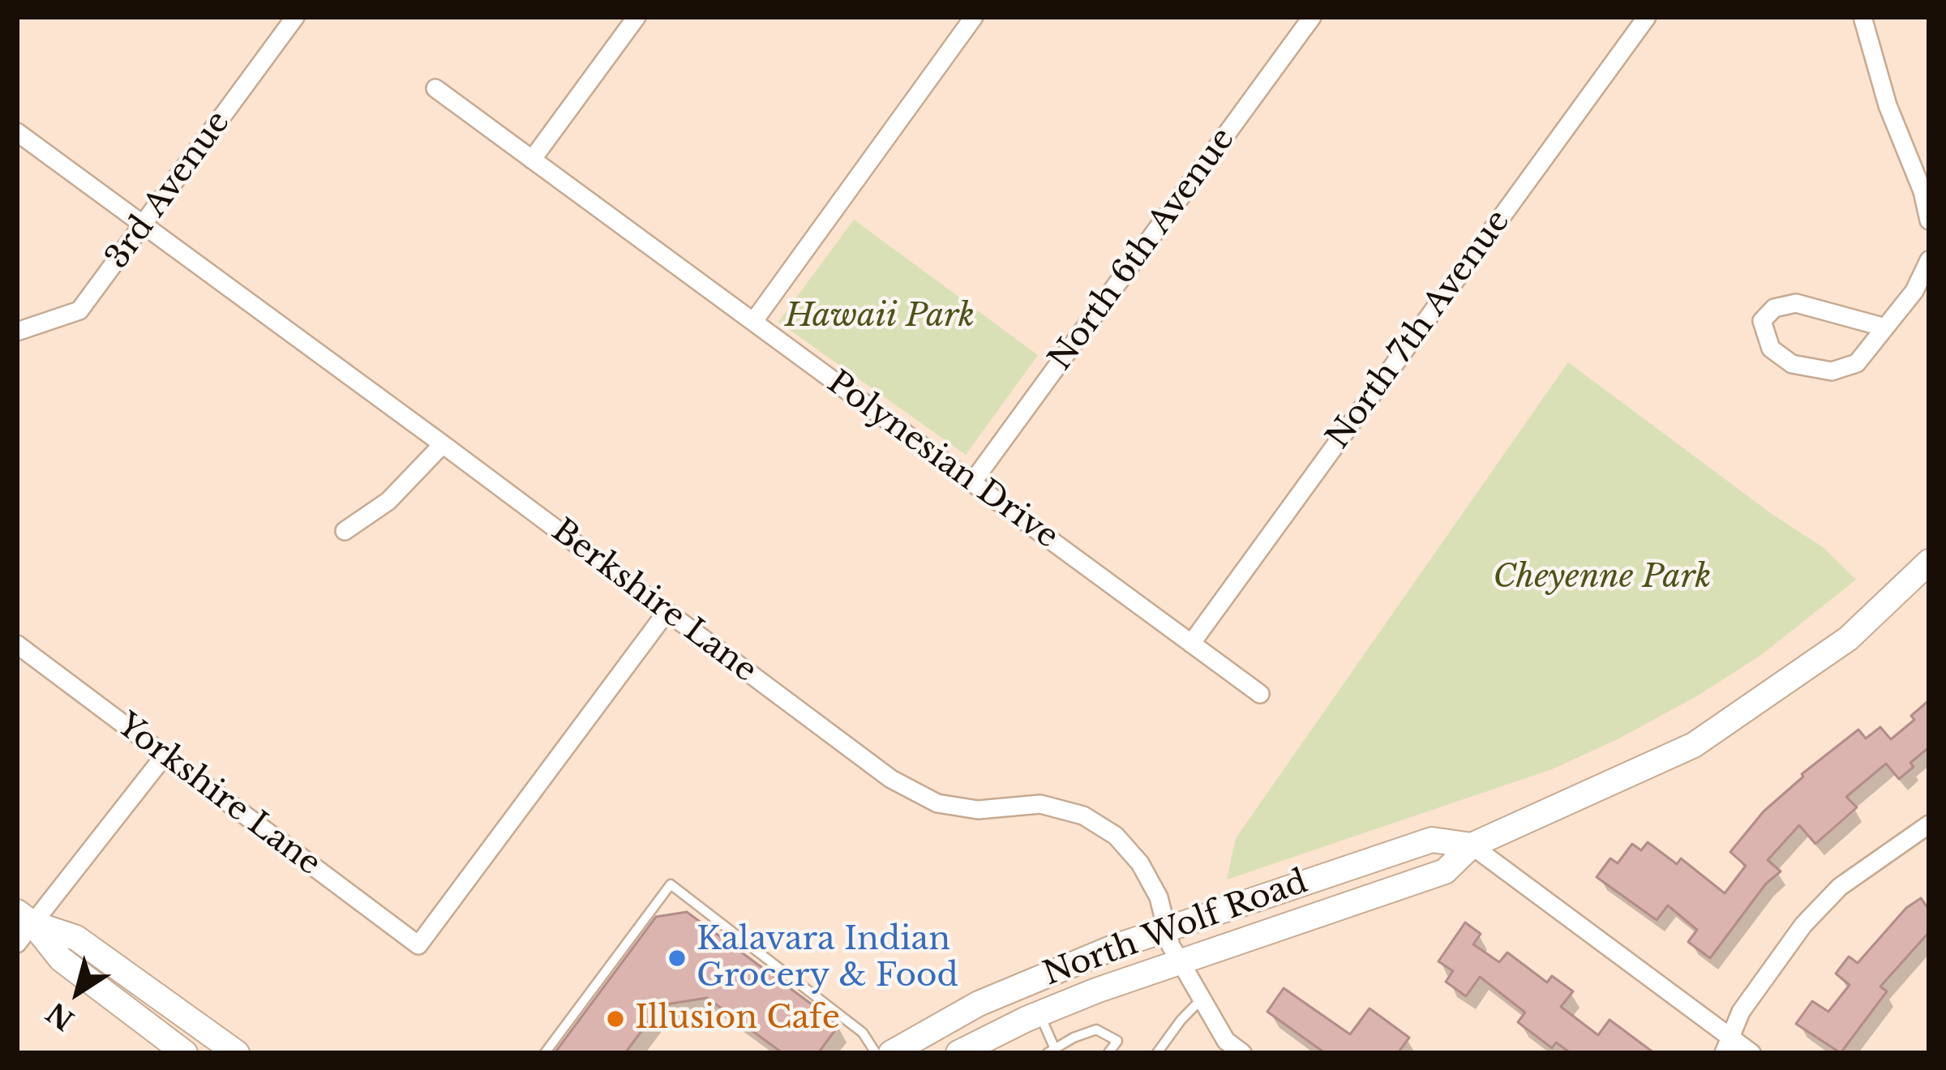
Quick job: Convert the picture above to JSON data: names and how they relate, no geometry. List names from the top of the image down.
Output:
{
  "streets": {
    "main road": ["North Wolf Road"],
    "street": [
      "3rd Avenue",
      "North 6th Avenue",
      "North 7th Avenue",
      "Polynesian Drive",
      "Berkshire Lane",
      "Yorkshire Lane"
    ]
  },
  "crossings": [
    ["3rd Avenue", "Berkshire Lane"],
    ["North 6th Avenue", "Polynesian Drive"],
    ["North 7th Avenue", "Polynesian Drive"],
    ["Berkshire Lane", "Yorkshire Lane"],
    ["Berkshire Lane", "North Wolf Road"]
  ],
  "parks": ["Hawaii Park", "Cheyenne Park"],
  "places": ["Kalavara Indian Grocery & Food", "Illusion Cafe"],
  "north": "bottom left"
}
